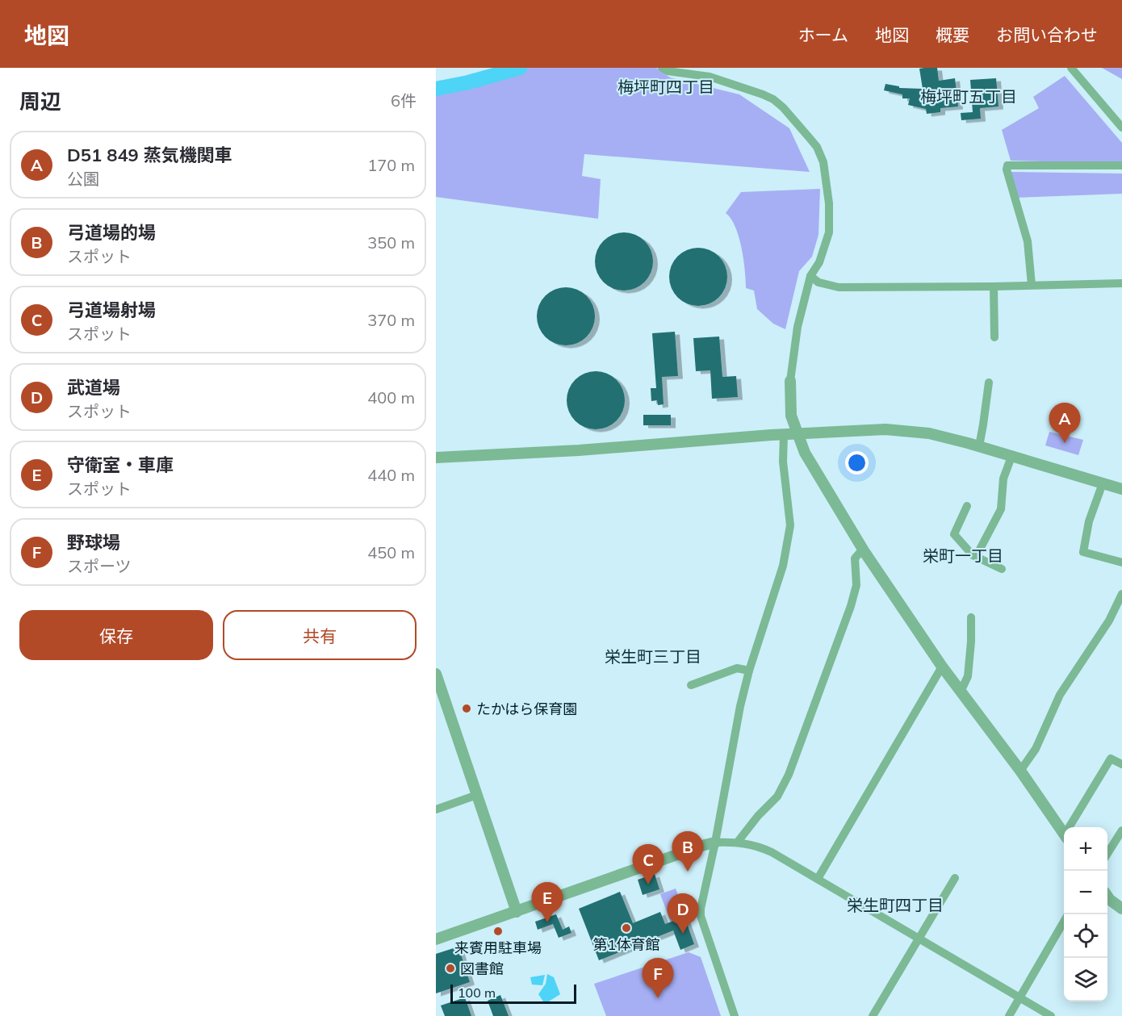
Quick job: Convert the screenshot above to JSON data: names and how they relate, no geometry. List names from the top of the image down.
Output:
{
  "districts": [
    "梅坪町四丁目",
    "梅坪町五丁目",
    "栄町一丁目",
    "栄生町三丁目",
    "栄生町四丁目"
  ],
  "places": [
    "たかはら保育園",
    "第1体育館",
    "来賓用駐車場",
    "図書館"
  ],
  "scale_bar": "100 m",
  "page": {
    "header": "地図",
    "nav": [
      "ホーム",
      "地図",
      "概要",
      "お問い合わせ"
    ],
    "heading": ["周辺", "6件"],
    "list": [
      {
        "mark": "A",
        "name": "D51 849 蒸気機関車",
        "note": "公園",
        "value": "170 m"
      },
      {
        "mark": "B",
        "name": "弓道場的場",
        "note": "スポット",
        "value": "350 m"
      },
      {
        "mark": "C",
        "name": "弓道場射場",
        "note": "スポット",
        "value": "370 m"
      },
      {
        "mark": "D",
        "name": "武道場",
        "note": "スポット",
        "value": "400 m"
      },
      {
        "mark": "E",
        "name": "守衛室・車庫",
        "note": "スポット",
        "value": "440 m"
      },
      {
        "mark": "F",
        "name": "野球場",
        "note": "スポーツ",
        "value": "450 m"
      }
    ],
    "pins": [
      "A",
      "B",
      "C",
      "E",
      "D",
      "F"
    ],
    "buttons": ["保存", "共有"],
    "map_buttons": ["+", "−"],
    "scale": "100 m"
  }
}
